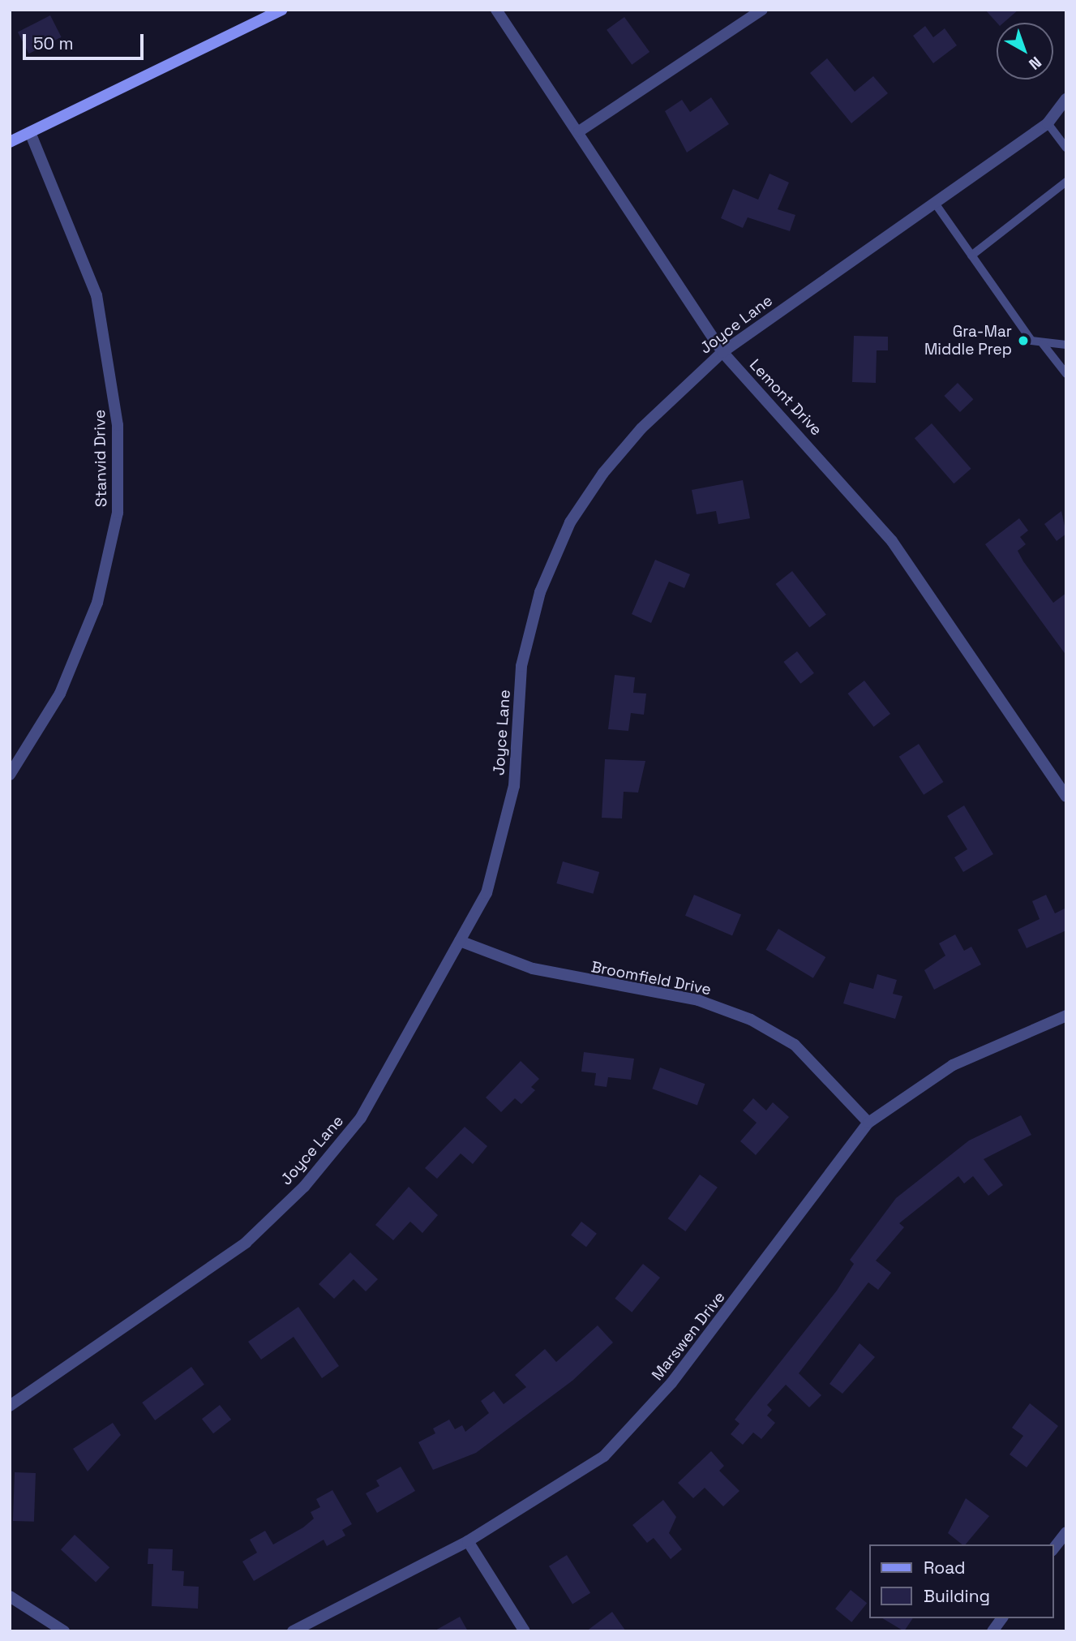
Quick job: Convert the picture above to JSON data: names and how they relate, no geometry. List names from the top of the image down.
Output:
{
  "streets": {
    "street": [
      "Joyce Lane",
      "Lemont Drive",
      "Stanvid Drive",
      "Broomfield Drive",
      "Marswen Drive"
    ]
  },
  "crossings": [
    ["Joyce Lane", "Lemont Drive"],
    ["Joyce Lane", "Broomfield Drive"],
    ["Broomfield Drive", "Marswen Drive"]
  ],
  "places": ["Gra-Mar Middle Prep"],
  "legend": ["Road", "Building"],
  "scale_bar": "50 m",
  "north": "bottom right"
}
